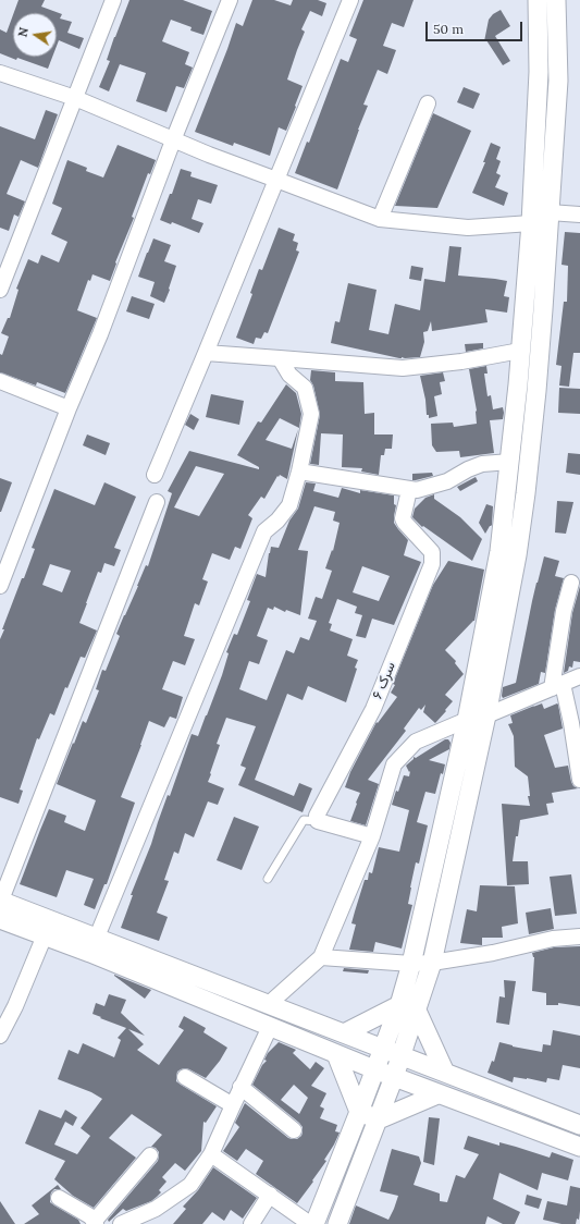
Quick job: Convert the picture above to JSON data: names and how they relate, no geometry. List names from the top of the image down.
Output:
{
  "streets": {
    "street": ["سرک ۶"]
  },
  "scale_bar": "50 m",
  "north": "left"
}
